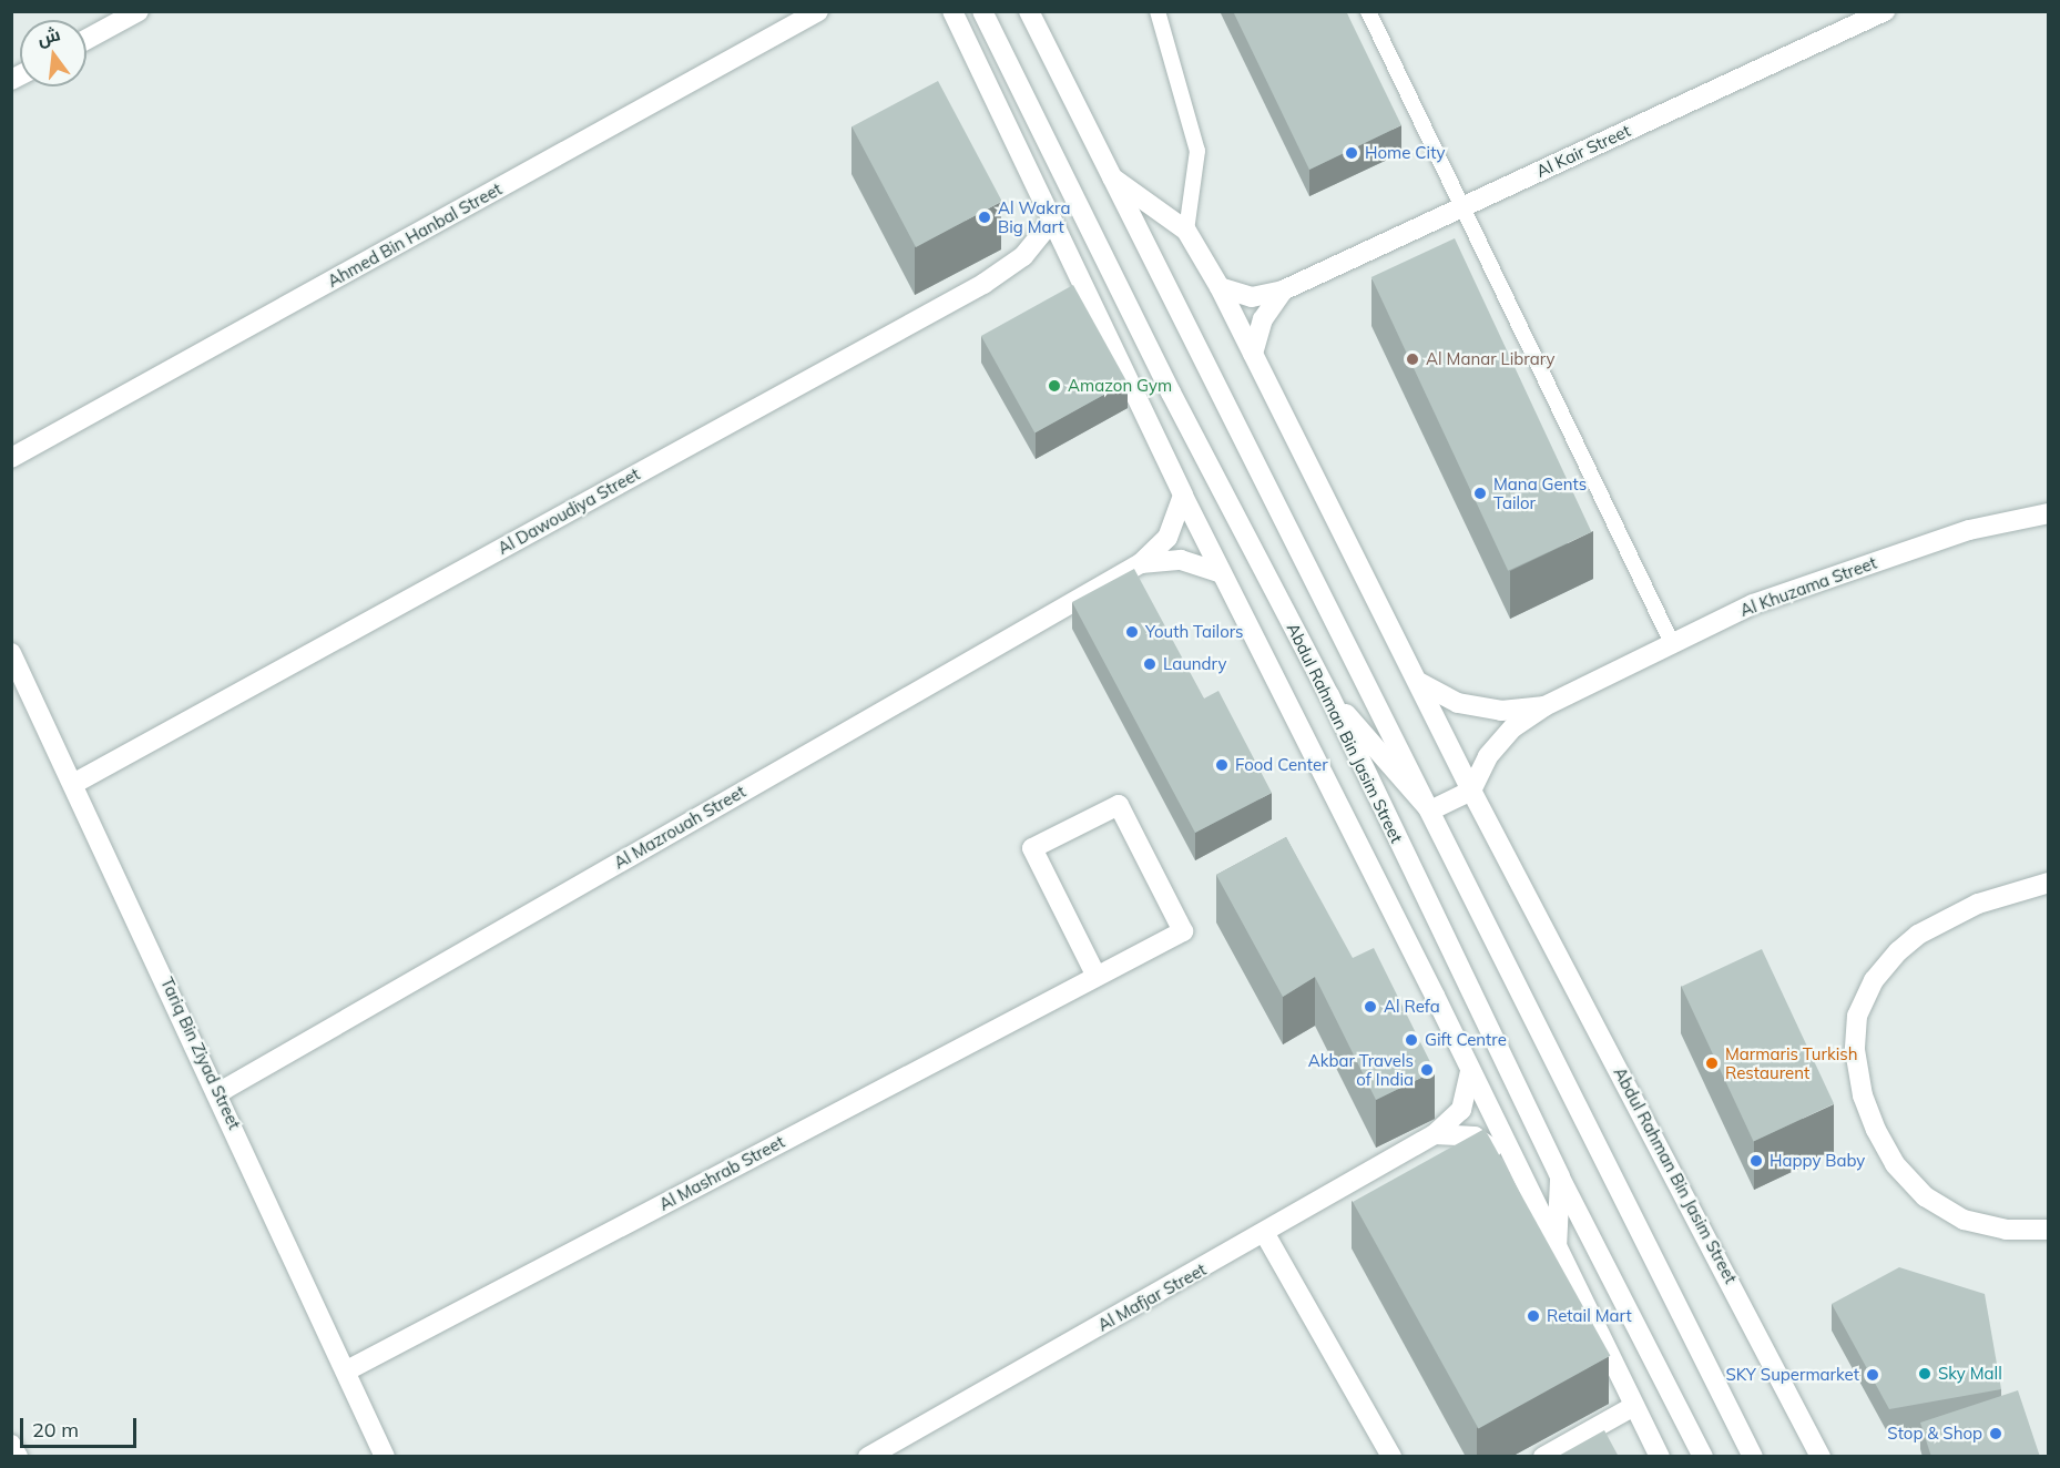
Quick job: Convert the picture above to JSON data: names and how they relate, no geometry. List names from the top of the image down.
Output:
{
  "streets": {
    "street": [
      "Al Kair Street",
      "Ahmed Bin Hanbal Street",
      "Al Dawoudiya Street",
      "Al Khuzama Street",
      "Abdul Rahman Bin Jasim Street",
      "Al Mazrouah Street",
      "Tariq Bin Ziyad Street",
      "Al Mashrab Street",
      "Al Mafjar Street"
    ]
  },
  "crossings": [
    ["Al Kair Street", "Abdul Rahman Bin Jasim Street"],
    ["Al Dawoudiya Street", "Tariq Bin Ziyad Street"],
    ["Al Khuzama Street", "Abdul Rahman Bin Jasim Street"],
    ["Al Mazrouah Street", "Tariq Bin Ziyad Street"],
    ["Tariq Bin Ziyad Street", "Al Mashrab Street"]
  ],
  "places": [
    "Home City",
    "Al Wakra Big Mart",
    "Al Manar Library",
    "Amazon Gym",
    "Mana Gents Tailor",
    "Youth Tailors",
    "Laundry",
    "Food Center",
    "Al Refa",
    "Gift Centre",
    "Marmaris Turkish Restaurent",
    "Akbar Travels of India",
    "Happy Baby",
    "Retail Mart",
    "Sky Mall",
    "SKY Supermarket",
    "Stop & Shop"
  ],
  "scale_bar": "20 m",
  "north": "top"
}
